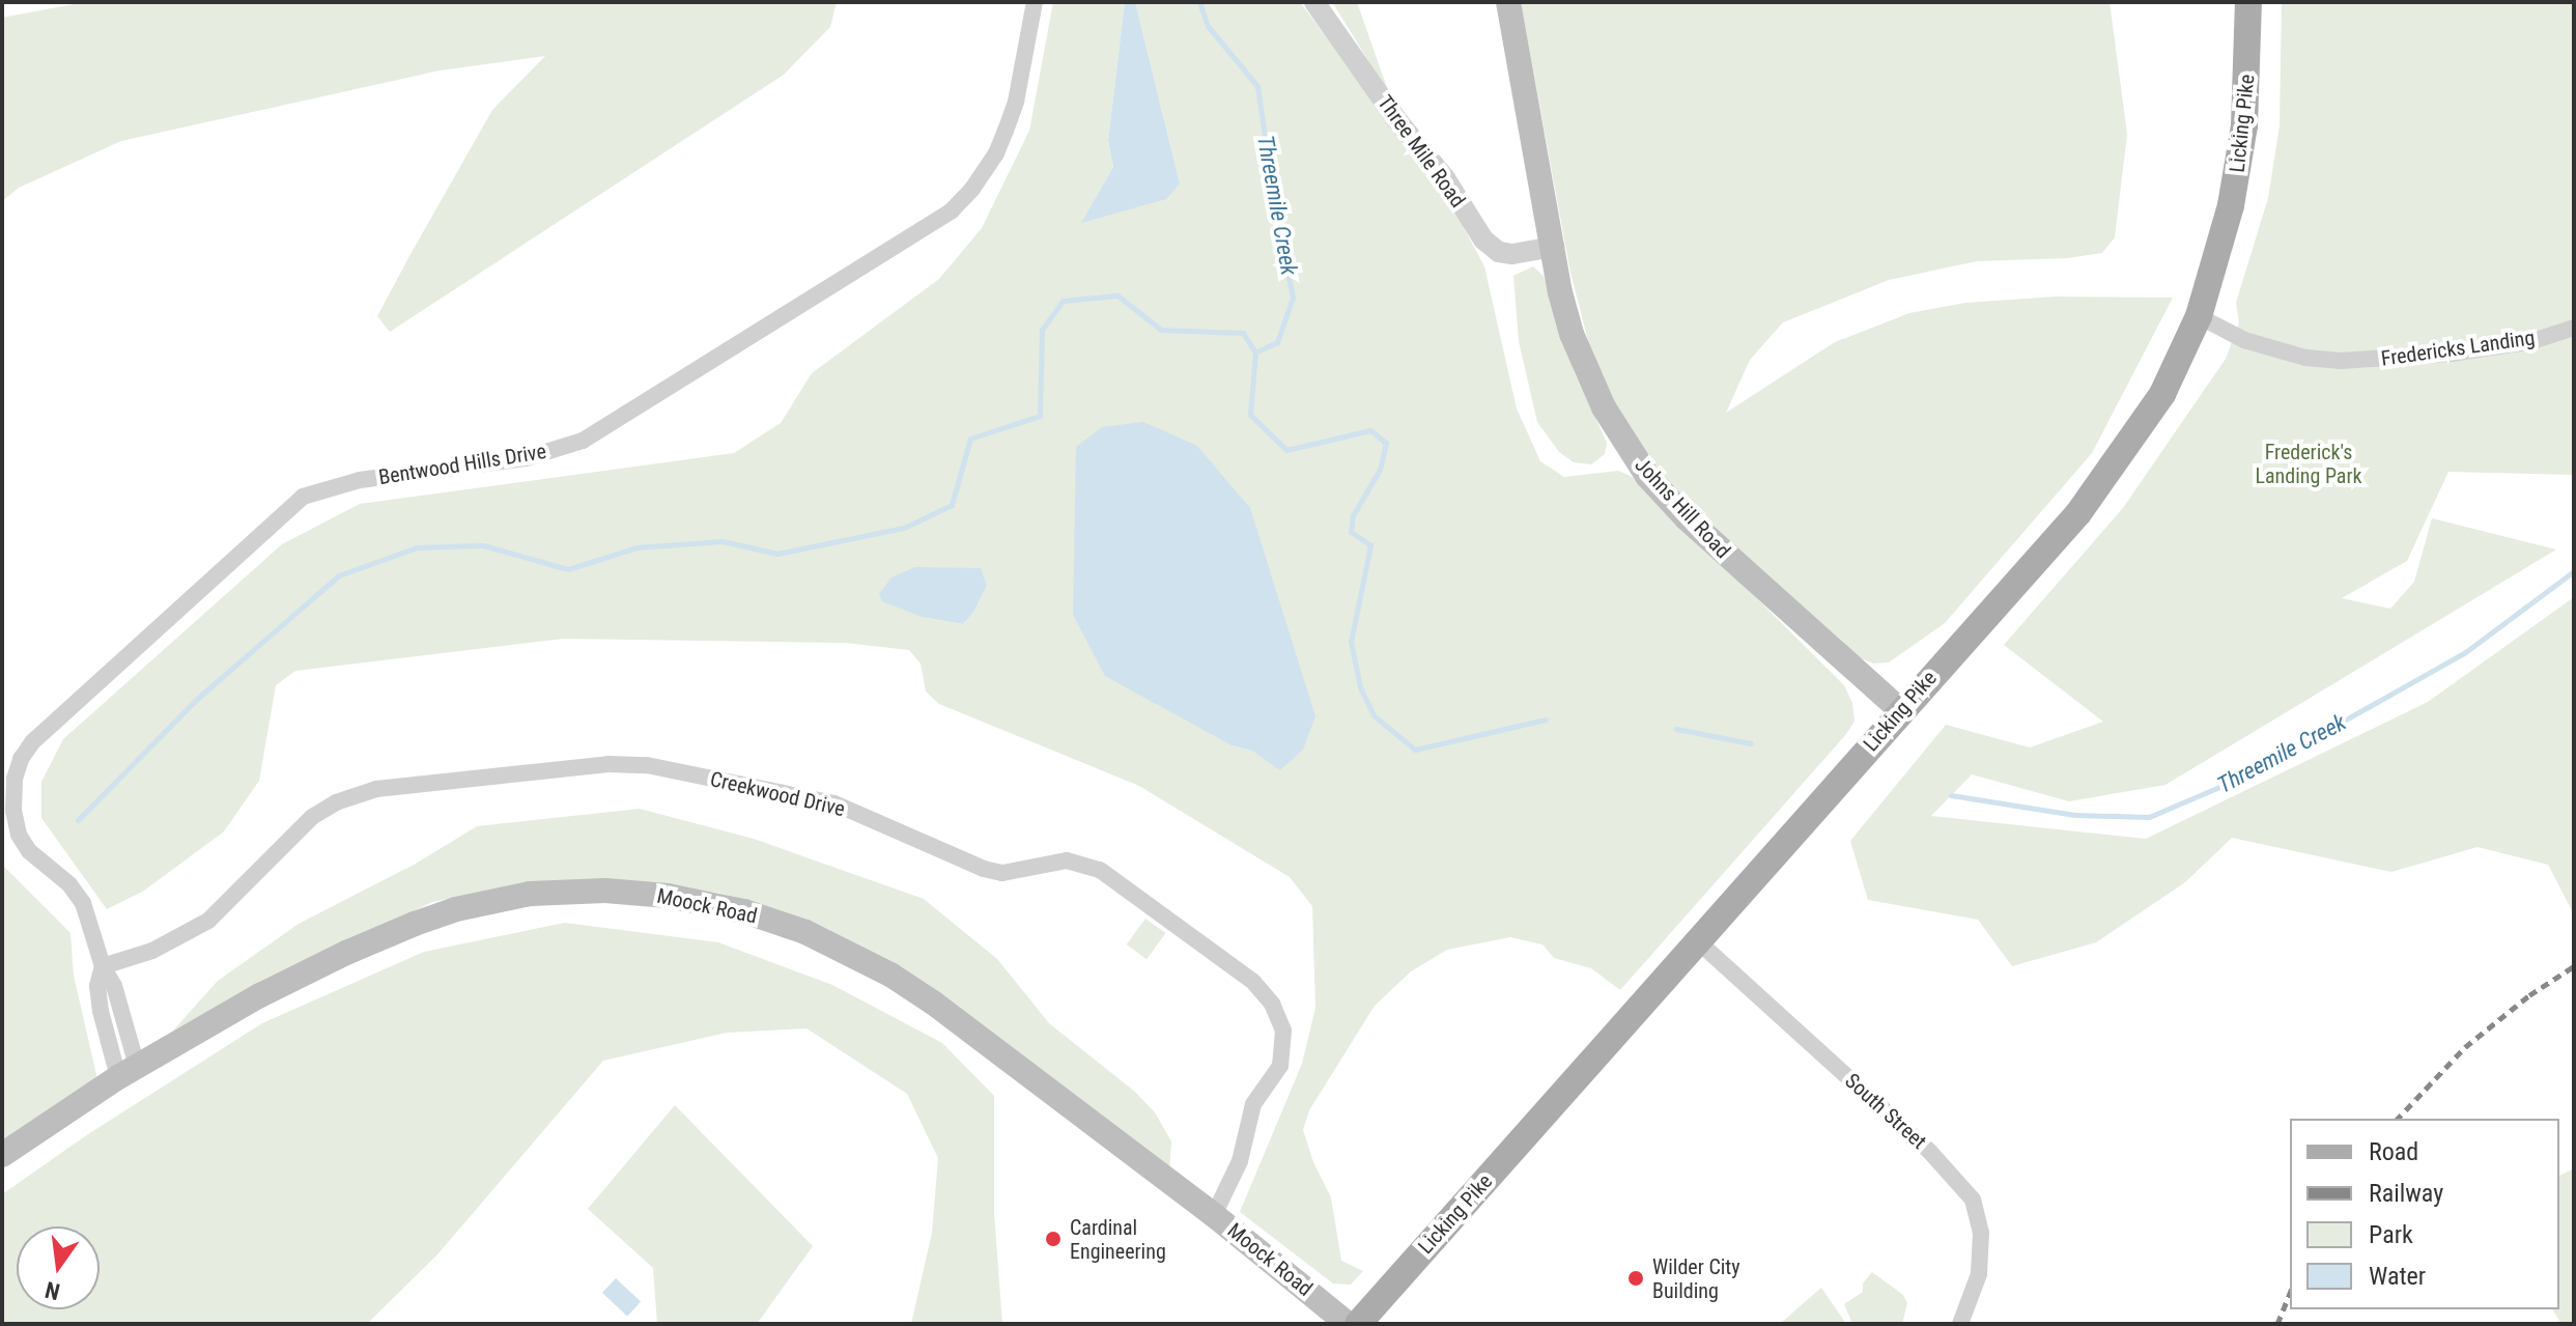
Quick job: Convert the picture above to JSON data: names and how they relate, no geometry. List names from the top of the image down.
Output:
{
  "streets": {
    "main road": ["Licking Pike", "Johns Hill Road", "Moock Road"],
    "street": [
      "Three Mile Road",
      "Fredericks Landing",
      "Bentwood Hills Drive",
      "Creekwood Drive",
      "South Street"
    ]
  },
  "crossings": [
    ["Licking Pike", "Fredericks Landing"],
    ["Licking Pike", "Johns Hill Road"],
    ["Licking Pike", "South Street"],
    ["Three Mile Road", "Johns Hill Road"],
    ["Bentwood Hills Drive", "Creekwood Drive"],
    ["Bentwood Hills Drive", "Moock Road"],
    ["Creekwood Drive", "Moock Road"]
  ],
  "water": ["Threemile Creek"],
  "parks": ["Frederick's Landing Park"],
  "places": ["Cardinal Engineering", "Wilder City Building"],
  "legend": [
    "Road",
    "Railway",
    "Park",
    "Water"
  ],
  "north": "bottom"
}
